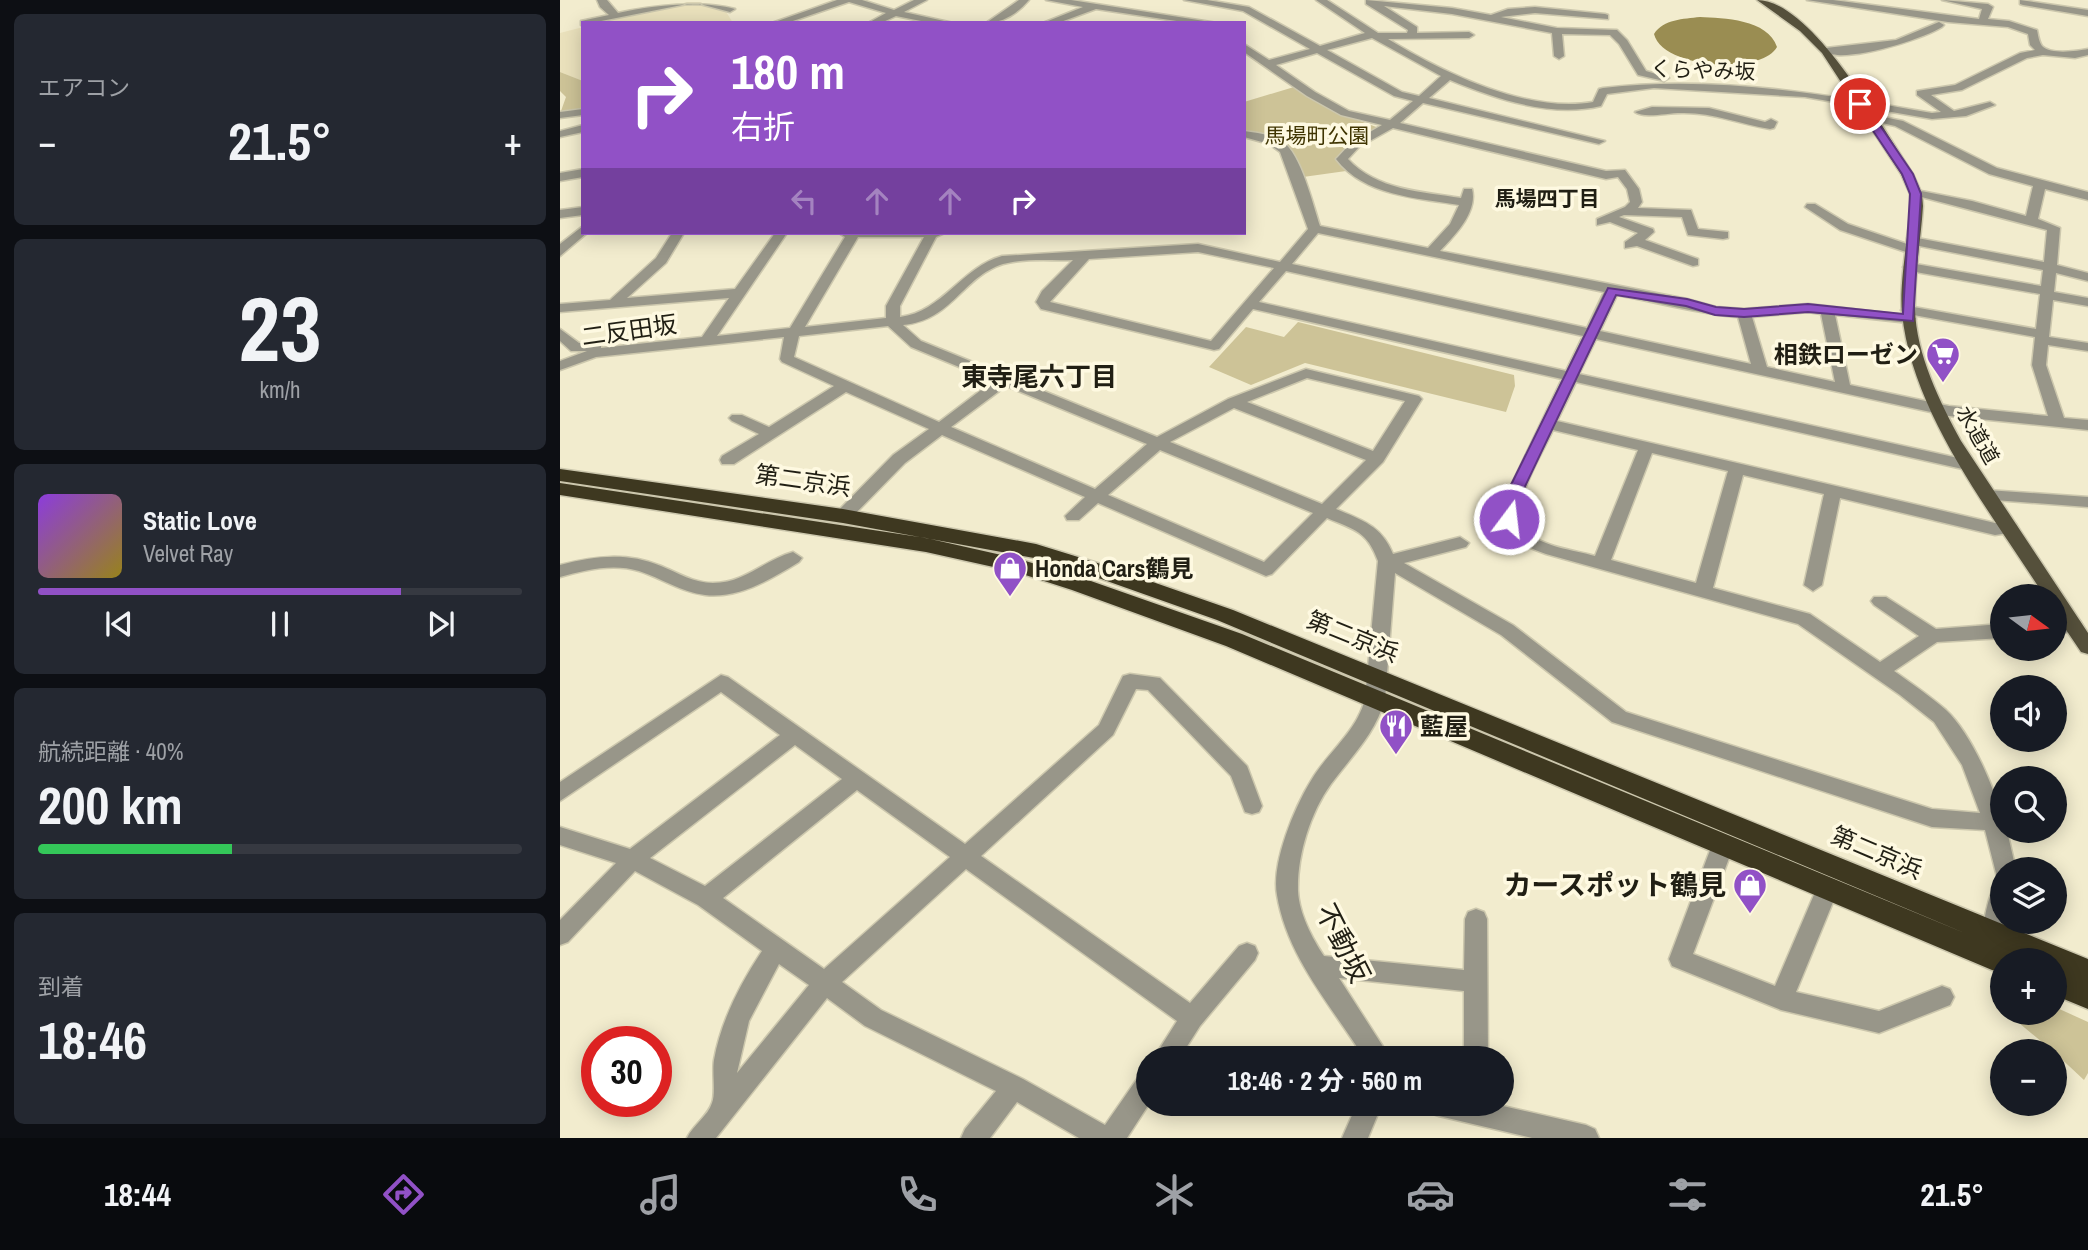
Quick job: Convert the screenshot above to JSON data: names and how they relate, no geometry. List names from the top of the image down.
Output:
{
  "streets": {
    "highway": ["第二京浜"],
    "main road": ["水道道"],
    "street": ["くらやみ坂", "二反田坂", "不動坂"]
  },
  "crossings": [
    ["二反田坂", "水道道"],
    ["第二京浜", "不動坂"]
  ],
  "districts": ["馬場四丁目", "東寺尾六丁目"],
  "parks": ["馬場町公園"],
  "places": {
    "supermarket": ["相鉄ローゼン"],
    "shop": ["Honda Cars鶴見", "カースポット鶴見"],
    "restaurant": ["藍屋"]
  },
  "north": "right",
  "page": {
    "tile": [
      "エアコン",
      ["23", "km/h"],
      ["航続距離 · 40%", "200 km"],
      ["到着", "18:46"]
    ],
    "turn": ["180 m", "右折"],
    "heat": ["−", "21.5°", "+"],
    "song": ["Static Love", "Velvet Ray"],
    "map_buttons": ["+", "−"],
    "limit": "30",
    "trip": "18:46 · 2 分 · 560 m",
    "tabs": ["18:44", "21.5°"]
  }
}
